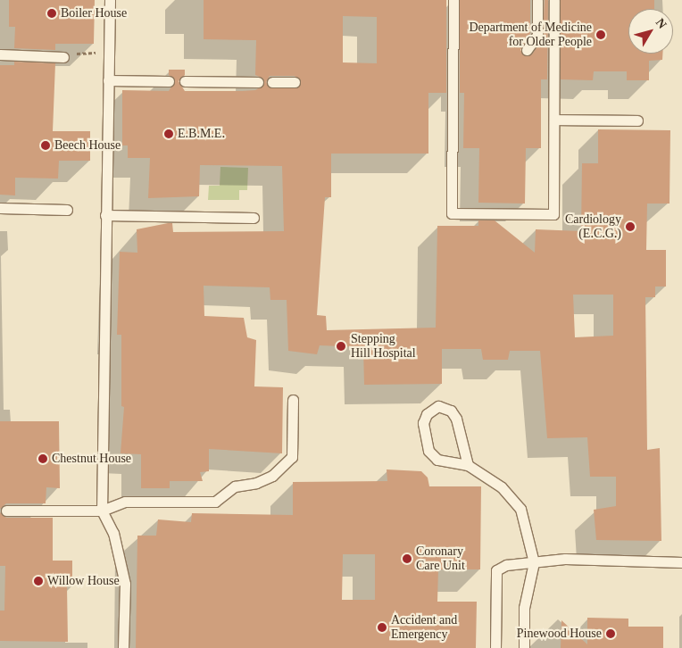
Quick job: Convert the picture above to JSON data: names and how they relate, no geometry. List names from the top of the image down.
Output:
{
  "places": [
    "Boiler House",
    "Department of Medicine for Older People",
    "E.B.M.E.",
    "Beech House",
    "Cardiology (E.C.G.)",
    "Stepping Hill Hospital",
    "Chestnut House",
    "Coronary Care Unit",
    "Willow House",
    "Accident and Emergency",
    "Pinewood House"
  ],
  "north": "top right"
}
